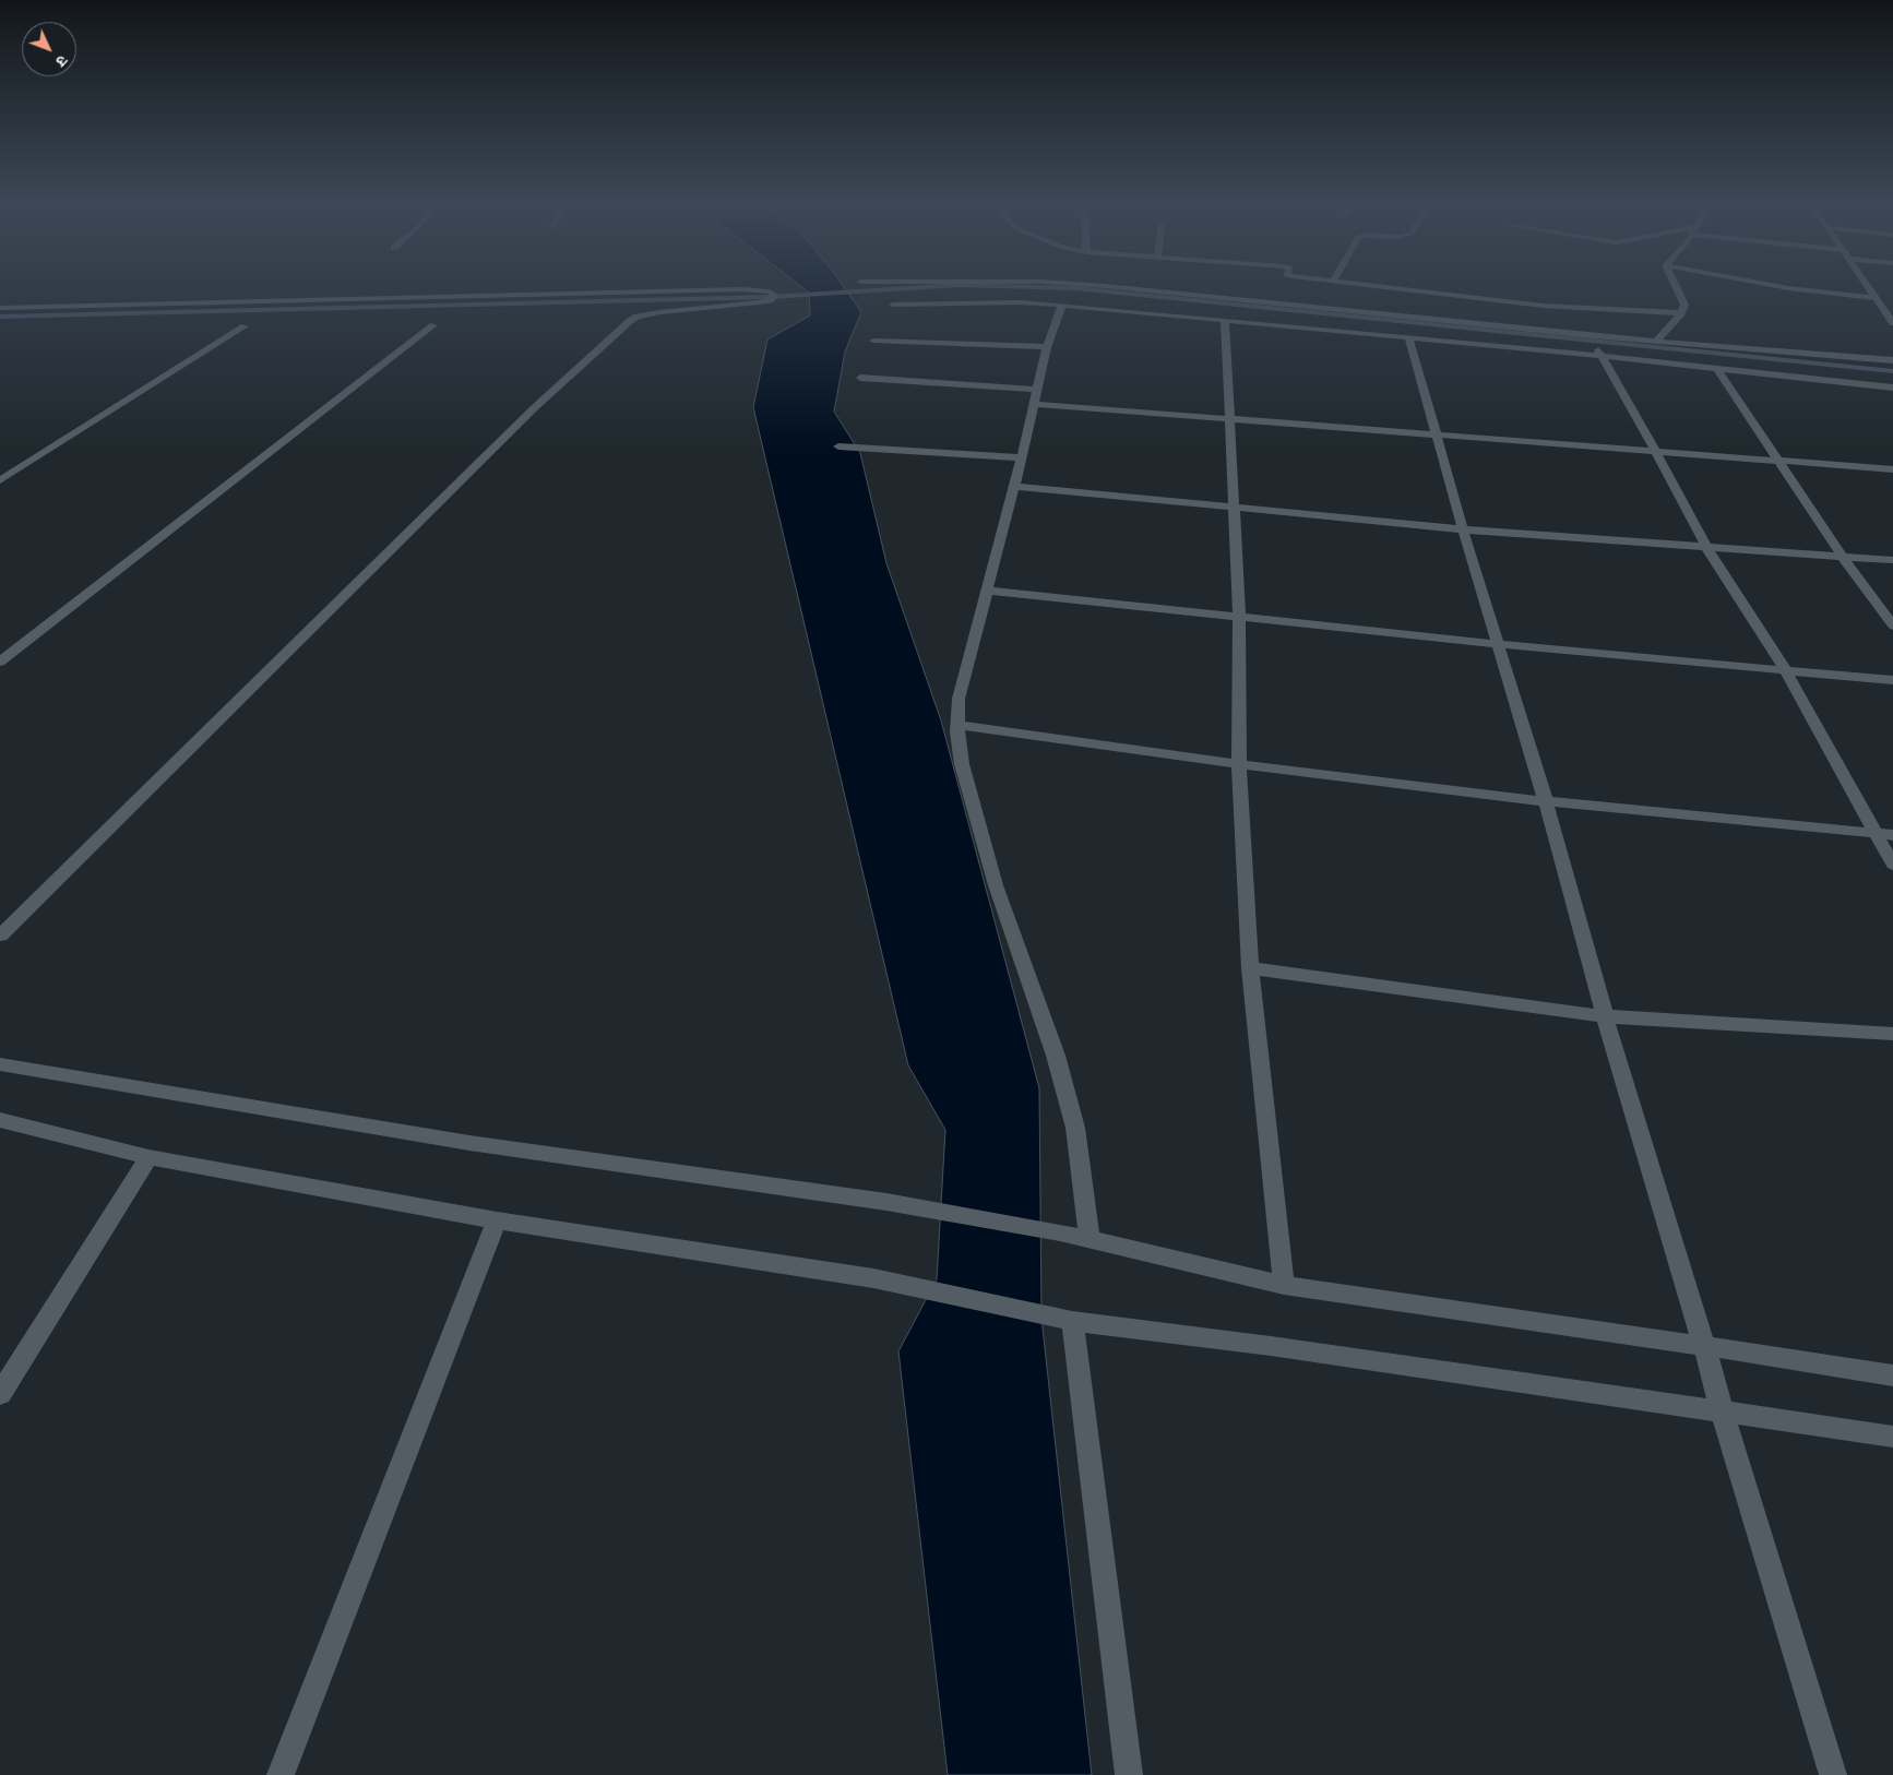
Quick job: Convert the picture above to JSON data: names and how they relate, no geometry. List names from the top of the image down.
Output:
{
  "north": "bottom right"
}
